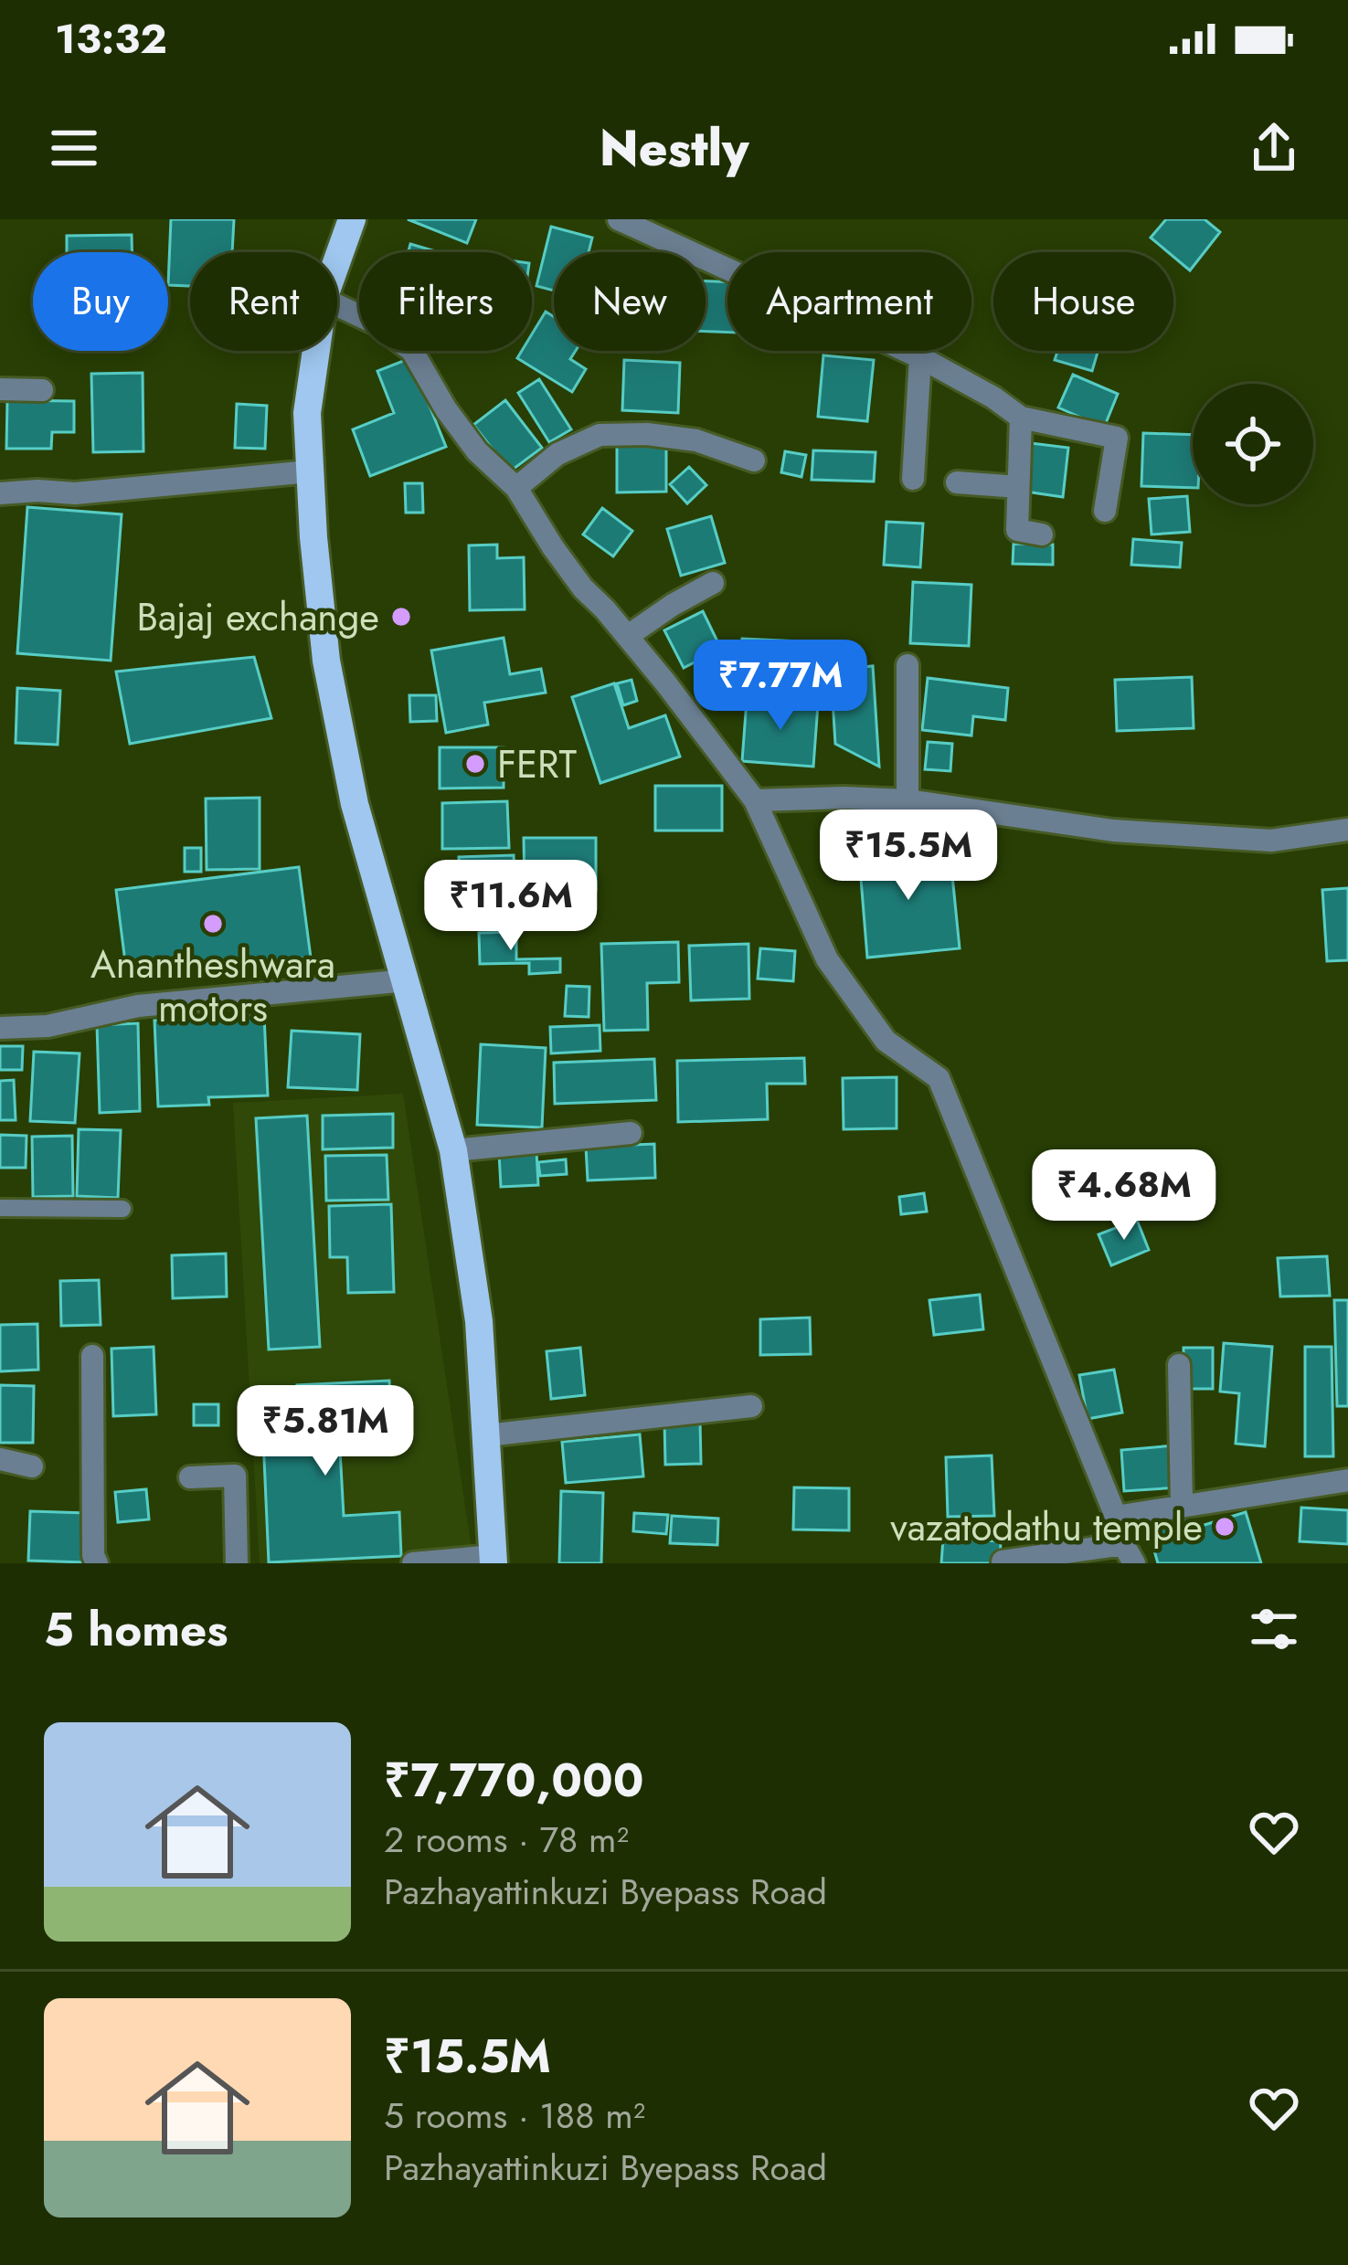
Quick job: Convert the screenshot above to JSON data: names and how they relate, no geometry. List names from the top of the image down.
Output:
{
  "places": [
    "Bajaj exchange",
    "FERT",
    "Anantheshwara motors",
    "vazatodathu temple"
  ],
  "page": {
    "status": "13:32",
    "header": "Nestly",
    "chip": [
      "Buy",
      "Rent",
      "Filters",
      "New",
      "Apartment",
      "House"
    ],
    "price": [
      "₹7.77M",
      "₹15.5M",
      "₹11.6M",
      "₹4.68M",
      "₹5.81M"
    ],
    "heading": "5 homes",
    "list": [
      {
        "name": "₹7,770,000",
        "note": "2 rooms · 78 m² · Pazhayattinkuzi Byepass Road"
      },
      {
        "name": "₹15.5M",
        "note": "5 rooms · 188 m² · Pazhayattinkuzi Byepass Road"
      }
    ]
  }
}
